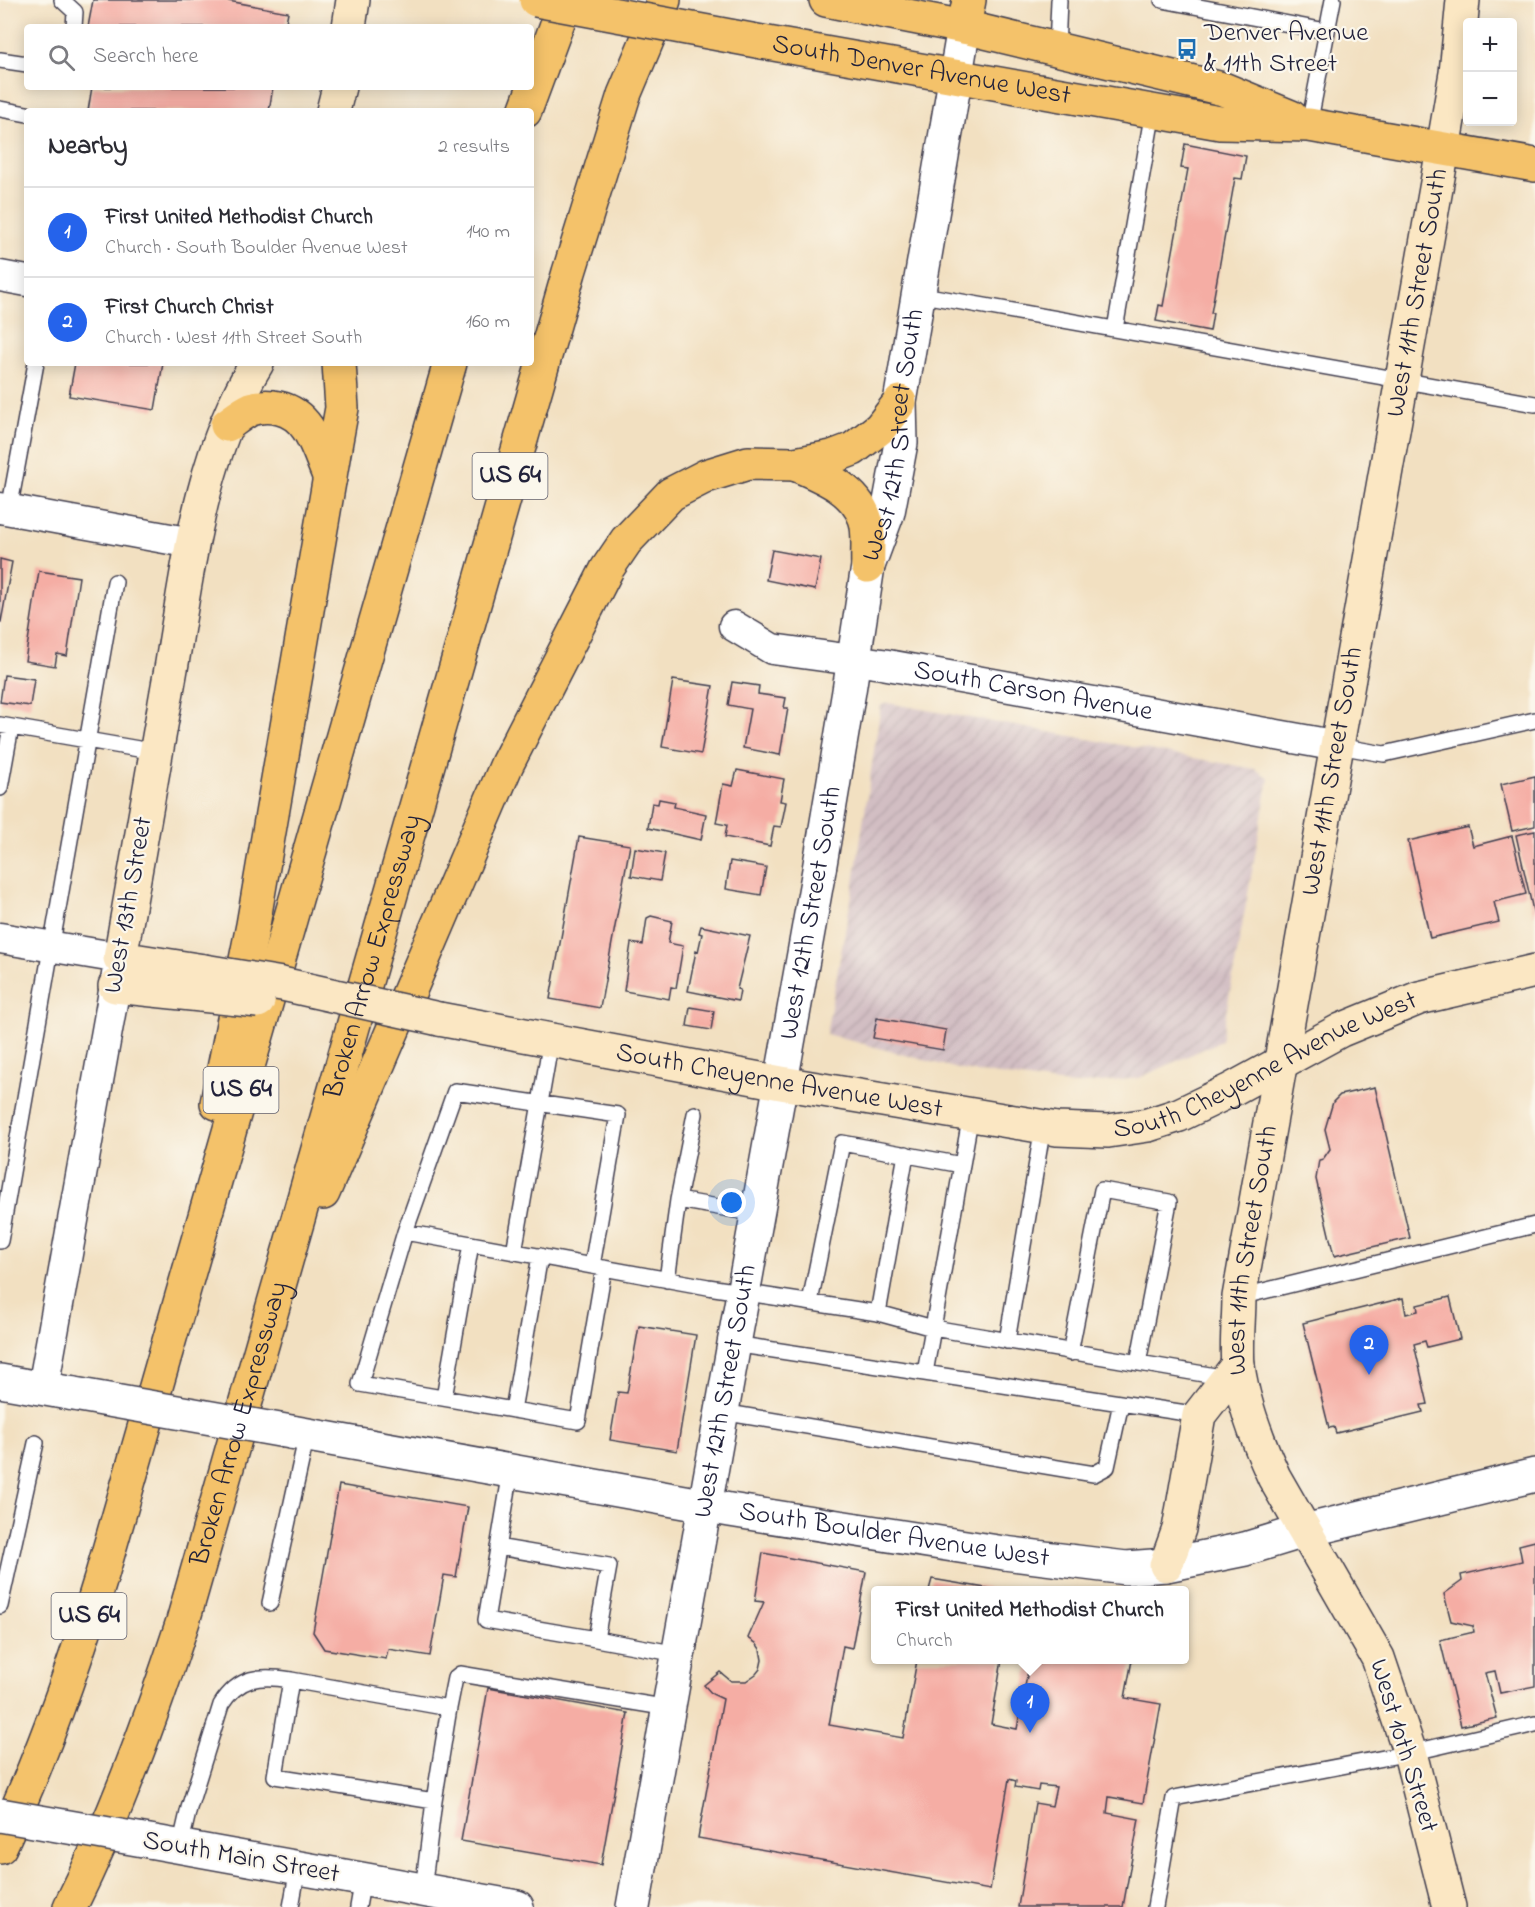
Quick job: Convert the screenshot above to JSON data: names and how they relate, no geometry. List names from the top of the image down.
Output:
{
  "streets": {
    "main road": [
      "South Denver Avenue West",
      "West 11th Street South",
      "US 64",
      "West 13th Street",
      "Broken Arrow Expressway",
      "South Cheyenne Avenue West",
      "West 10th Street"
    ],
    "street": [
      "West 12th Street South",
      "South Carson Avenue",
      "South Boulder Avenue West",
      "South Main Street"
    ]
  },
  "crossings": [
    ["South Denver Avenue West", "West 11th Street South"],
    ["South Denver Avenue West", "West 12th Street South"],
    ["West 11th Street South", "South Carson Avenue"],
    ["West 11th Street South", "South Cheyenne Avenue West"],
    ["West 11th Street South", "South Boulder Avenue West"],
    ["West 11th Street South", "West 10th Street"],
    ["West 12th Street South", "South Carson Avenue"],
    ["West 12th Street South", "South Cheyenne Avenue West"],
    ["West 12th Street South", "South Boulder Avenue West"],
    ["West 13th Street", "South Cheyenne Avenue West"],
    ["West 13th Street", "South Boulder Avenue West"],
    ["South Boulder Avenue West", "West 10th Street"]
  ],
  "places": {
    "bus stop": ["Denver Avenue & 11th Street"]
  },
  "page": {
    "map_buttons": ["+", "−"],
    "search": "Search here",
    "heading": ["Nearby", "2 results"],
    "list": [
      {
        "mark": "1",
        "name": "First United Methodist Church",
        "note": "Church · South Boulder Avenue West",
        "value": "140 m"
      },
      {
        "mark": "2",
        "name": "First Church Christ",
        "note": "Church · West 11th Street South",
        "value": "160 m"
      }
    ],
    "pins": ["2", "1"],
    "popup": ["First United Methodist Church", "Church"]
  }
}
